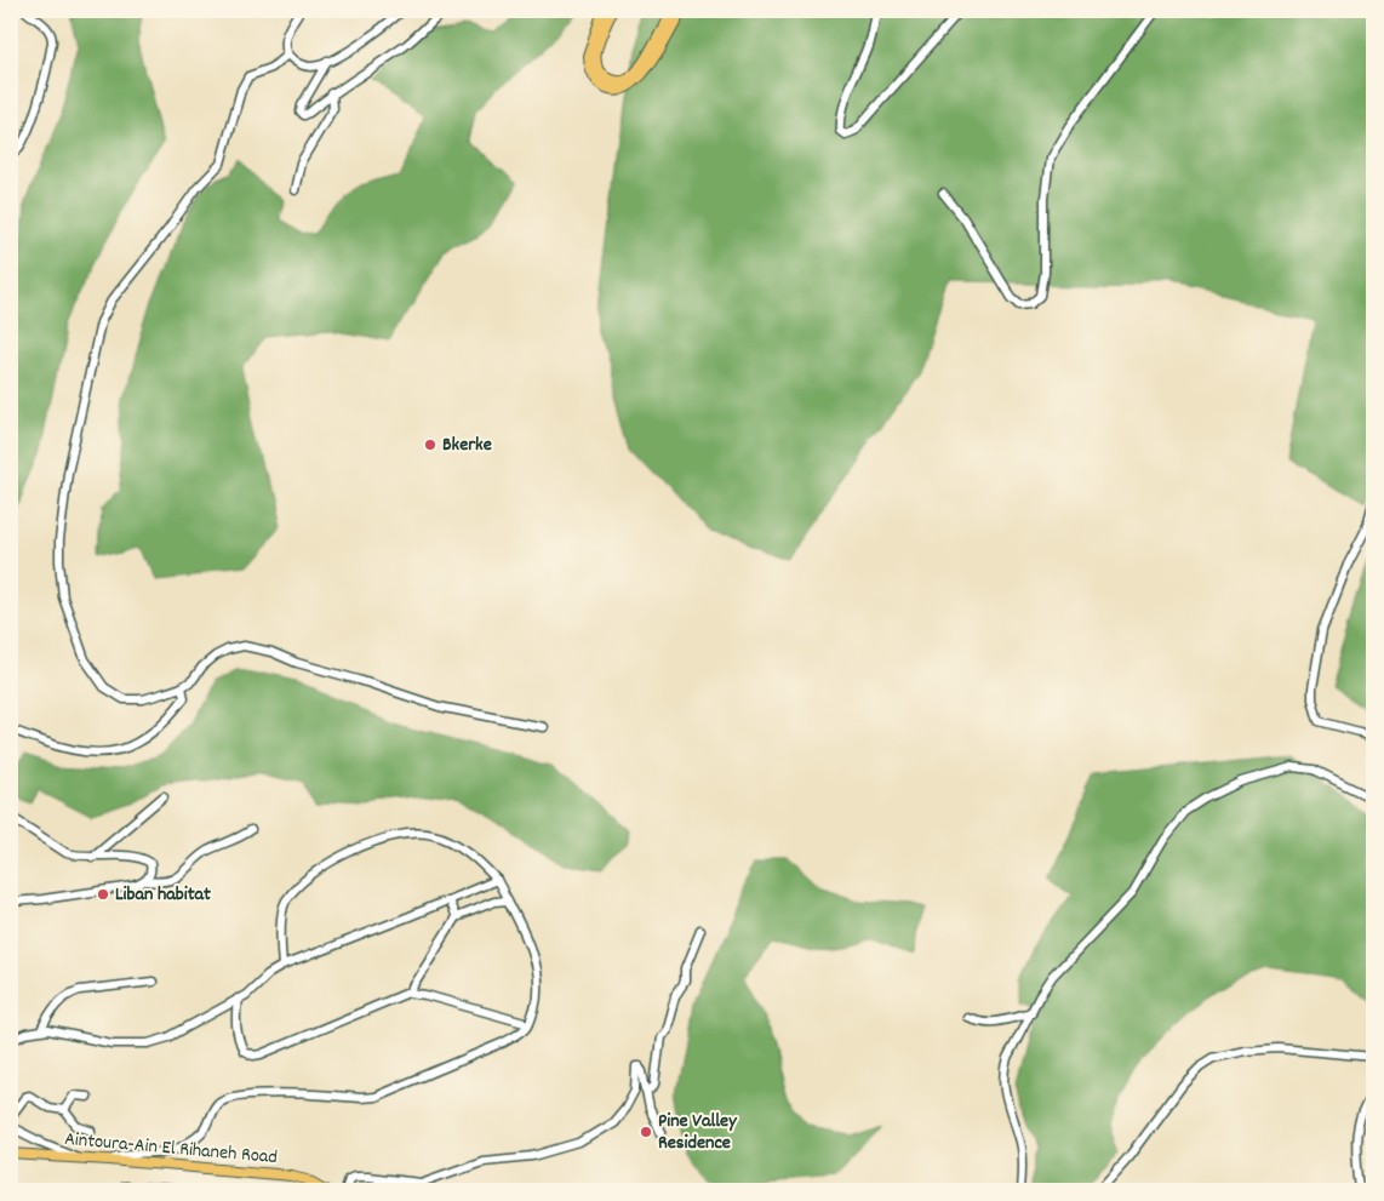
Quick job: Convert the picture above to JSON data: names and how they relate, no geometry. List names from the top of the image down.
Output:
{
  "streets": {
    "main road": ["Aintoura-Ain El Rihaneh Road"]
  },
  "places": ["Bkerke", "Liban habitat", "Pine Valley Residence"]
}
